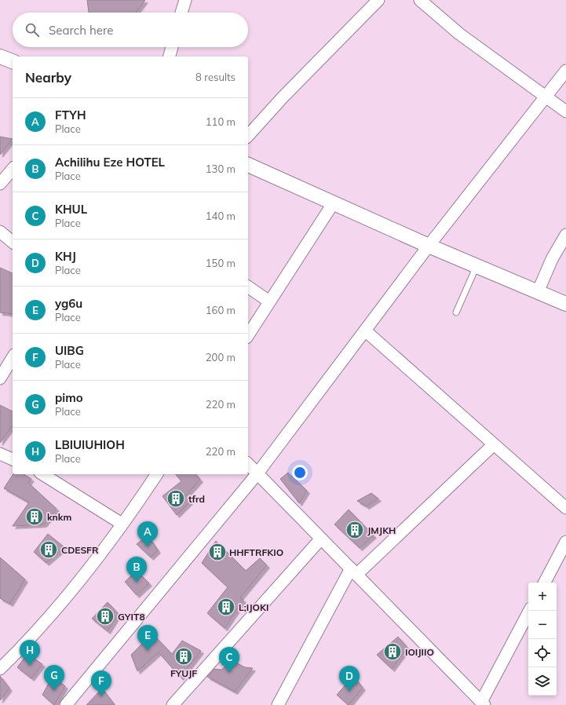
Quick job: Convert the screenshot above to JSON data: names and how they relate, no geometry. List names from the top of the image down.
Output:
{
  "places": {
    "building": [
      "tfrd",
      "knkm",
      "JMJKH",
      "CDESFR",
      "HHFTRFKIO",
      "L;IJOKI",
      "GYIT8",
      "IOIJIIO",
      "FYUJF"
    ]
  },
  "page": {
    "search": "Search here",
    "heading": ["Nearby", "8 results"],
    "list": [
      {
        "mark": "A",
        "name": "FTYH",
        "note": "Place",
        "value": "110 m"
      },
      {
        "mark": "B",
        "name": "Achilihu Eze HOTEL",
        "note": "Place",
        "value": "130 m"
      },
      {
        "mark": "C",
        "name": "KHUL",
        "note": "Place",
        "value": "140 m"
      },
      {
        "mark": "D",
        "name": "KHJ",
        "note": "Place",
        "value": "150 m"
      },
      {
        "mark": "E",
        "name": "yg6u",
        "note": "Place",
        "value": "160 m"
      },
      {
        "mark": "F",
        "name": "UIBG",
        "note": "Place",
        "value": "200 m"
      },
      {
        "mark": "G",
        "name": "pimo",
        "note": "Place",
        "value": "220 m"
      },
      {
        "mark": "H",
        "name": "LBIUIUHIOH",
        "note": "Place",
        "value": "220 m"
      }
    ],
    "pins": [
      "A",
      "B",
      "E",
      "H",
      "C",
      "G",
      "D",
      "F"
    ],
    "map_buttons": ["+", "−"]
  }
}
